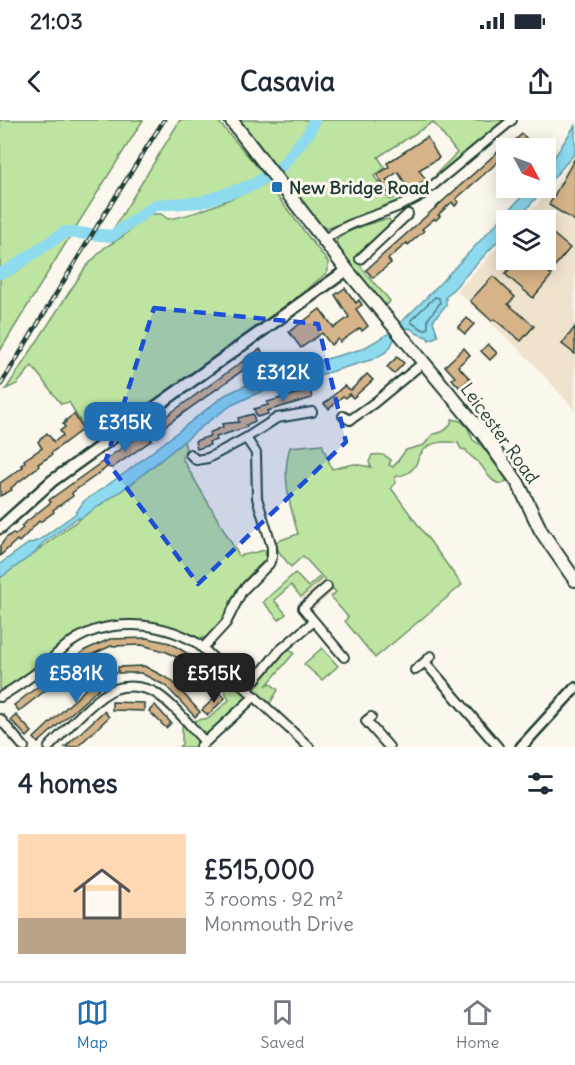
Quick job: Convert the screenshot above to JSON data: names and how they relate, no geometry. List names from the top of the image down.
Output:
{
  "streets": {
    "main road": ["Leicester Road"]
  },
  "places": {
    "transit": ["New Bridge Road"]
  },
  "north": "bottom right",
  "page": {
    "status": "21:03",
    "header": "Casavia",
    "price": [
      "£312K",
      "£315K",
      "£581K",
      "£515K"
    ],
    "heading": "4 homes",
    "list": [
      {
        "name": "£515,000",
        "note": "3 rooms · 92 m² · Monmouth Drive"
      }
    ],
    "tabs": ["Map", "Saved", "Home"]
  }
}
